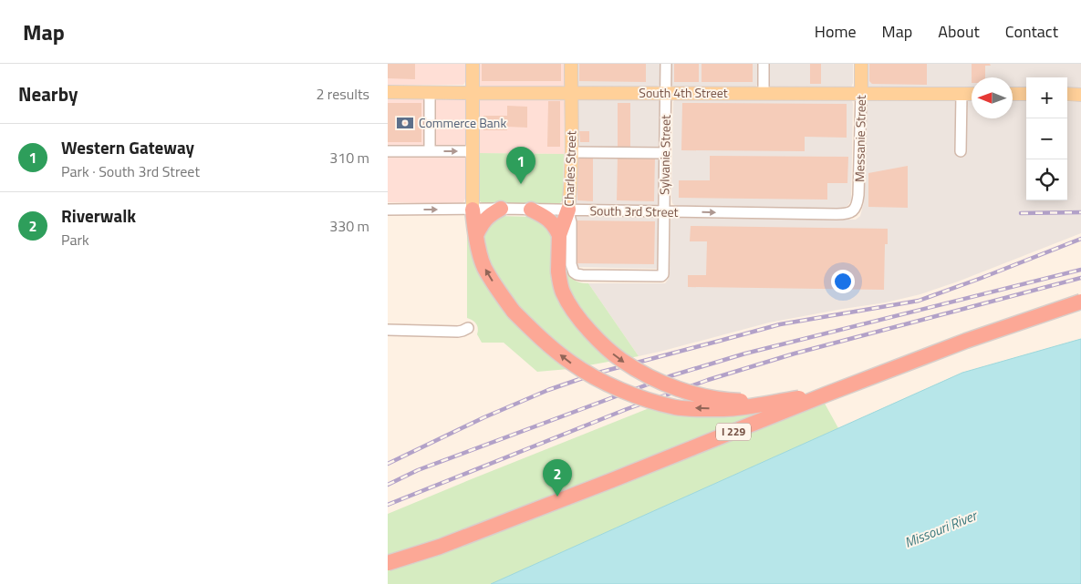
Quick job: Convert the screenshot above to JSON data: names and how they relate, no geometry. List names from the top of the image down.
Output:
{
  "streets": {
    "highway": ["I 229"],
    "main road": ["South 4th Street", "Messanie Street", "Charles Street"],
    "street": ["Sylvanie Street", "South 3rd Street"]
  },
  "crossings": [
    ["South 4th Street", "Messanie Street"],
    ["South 4th Street", "Sylvanie Street"],
    ["South 4th Street", "Charles Street"],
    ["Messanie Street", "South 3rd Street"],
    ["Sylvanie Street", "Charles Street"],
    ["Sylvanie Street", "South 3rd Street"],
    ["Charles Street", "South 3rd Street"]
  ],
  "water": ["Missouri River"],
  "places": {
    "bank": ["Commerce Bank"]
  },
  "north": "left",
  "page": {
    "header": "Map",
    "nav": [
      "Home",
      "Map",
      "About",
      "Contact"
    ],
    "heading": ["Nearby", "2 results"],
    "map_buttons": ["+", "−"],
    "list": [
      {
        "mark": "1",
        "name": "Western Gateway",
        "note": "Park · South 3rd Street",
        "value": "310 m"
      },
      {
        "mark": "2",
        "name": "Riverwalk",
        "note": "Park",
        "value": "330 m"
      }
    ],
    "pins": ["1", "2"]
  }
}
